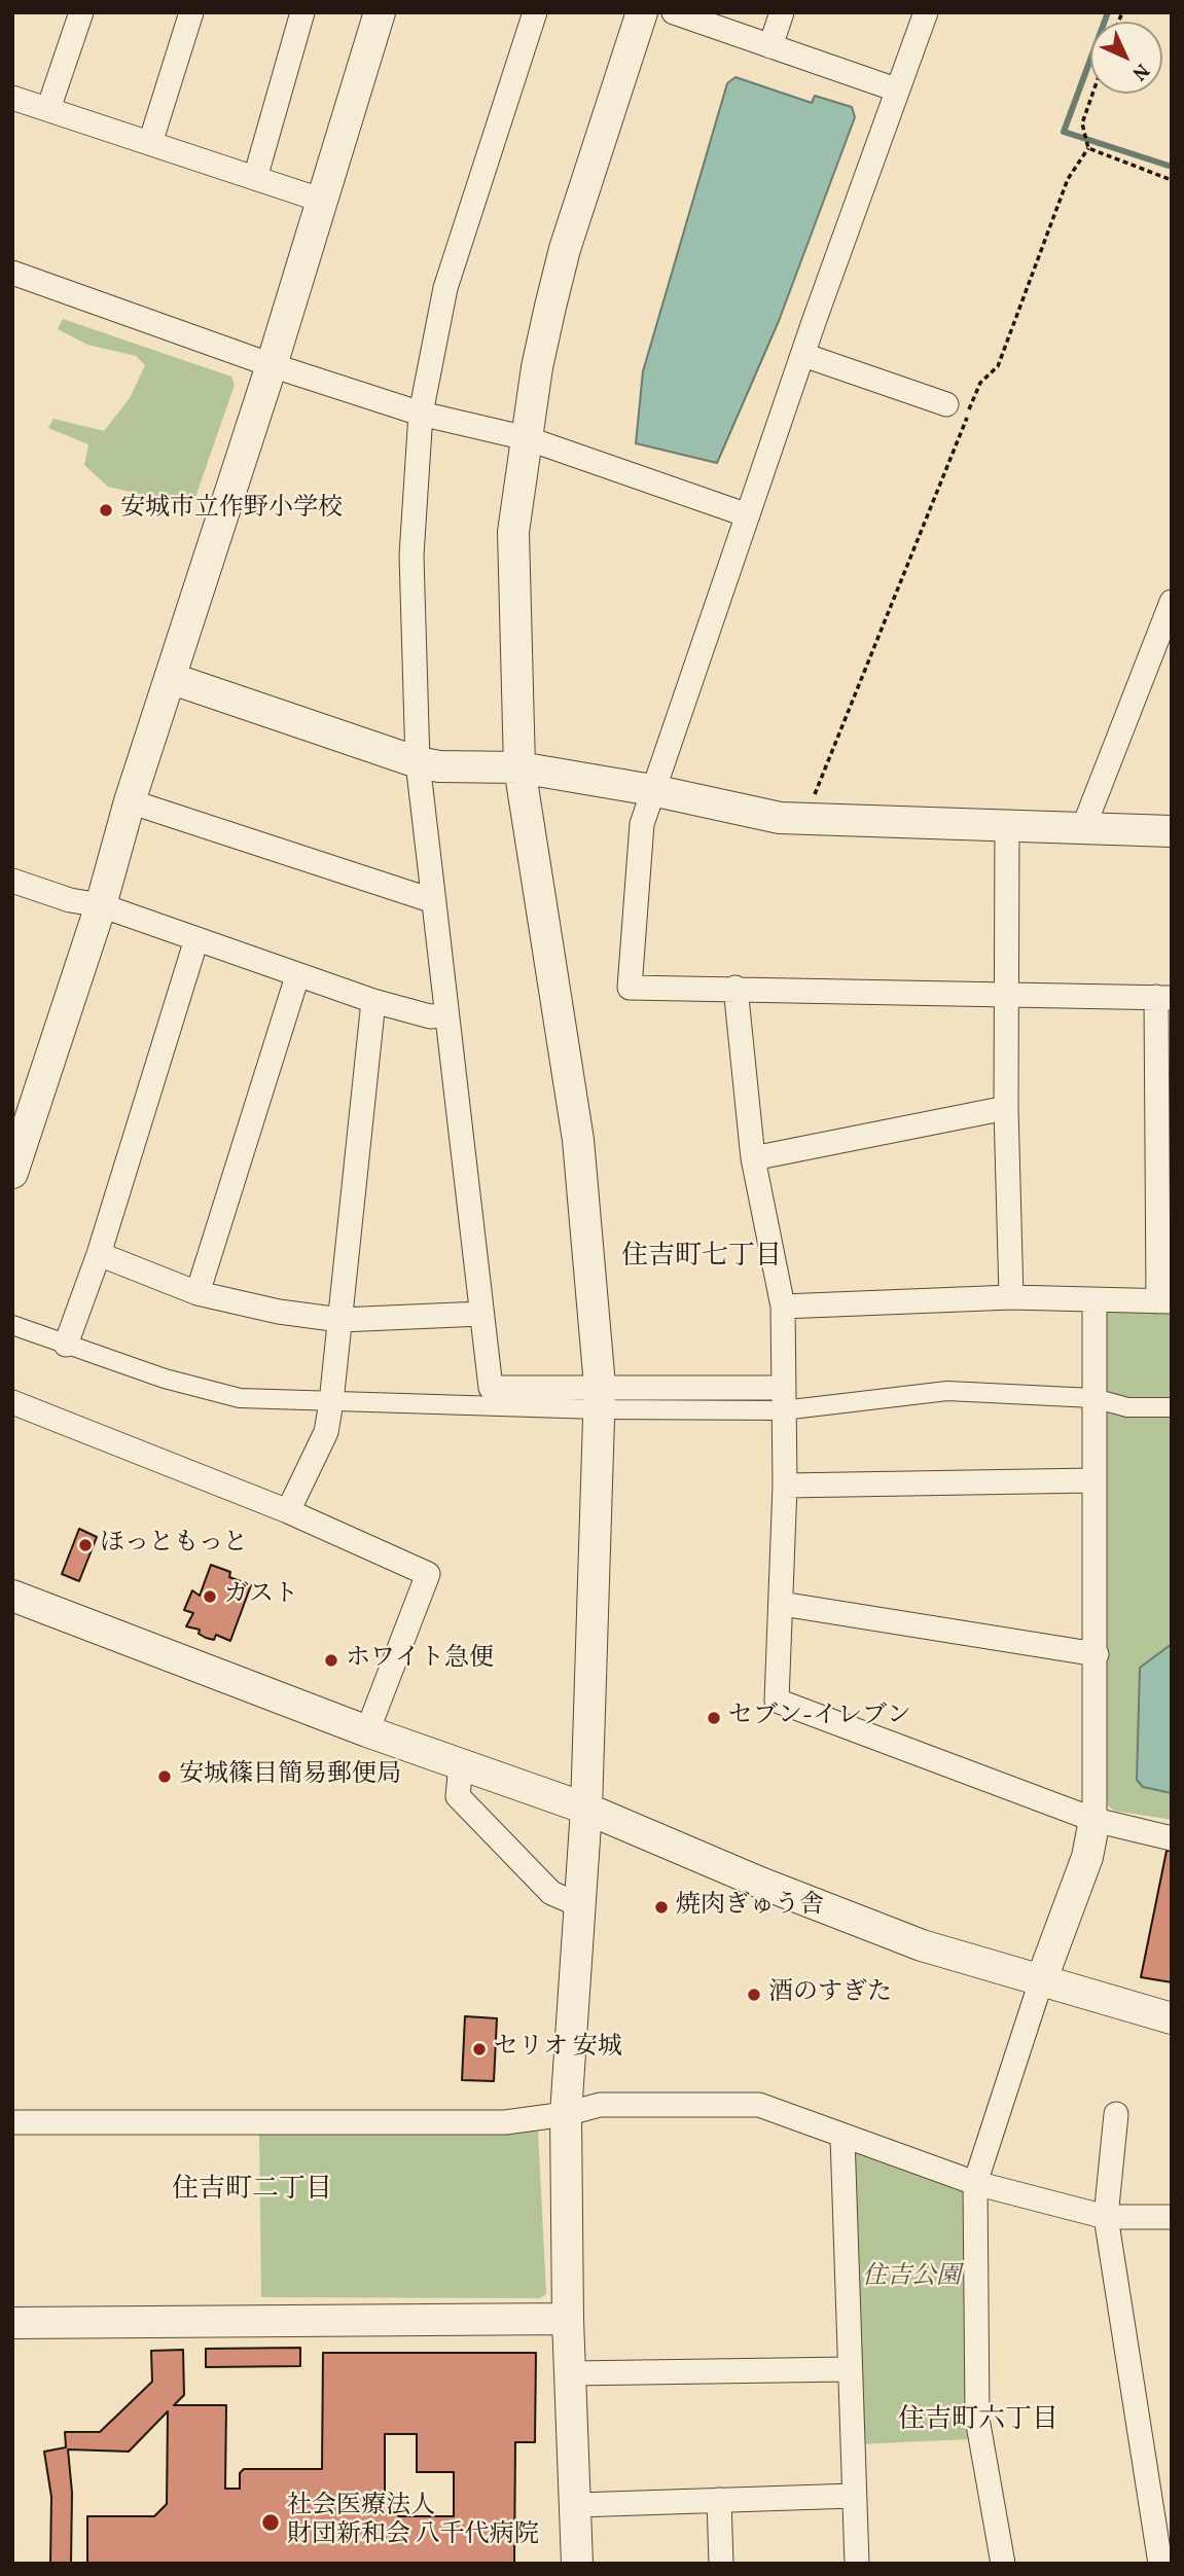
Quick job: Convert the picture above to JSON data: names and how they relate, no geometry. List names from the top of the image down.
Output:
{
  "districts": ["住吉町七丁目", "住吉町二丁目", "住吉町六丁目"],
  "parks": ["住吉公園"],
  "places": [
    "安城市立作野小学校",
    "ほっともっと",
    "ガスト",
    "ホワイト急便",
    "セブン-イレブン",
    "安城篠目簡易郵便局",
    "焼肉ぎゅう舎",
    "酒のすぎた",
    "セリオ 安城",
    "社会医療法人 財団新和会 八千代病院"
  ],
  "north": "bottom right"
}
